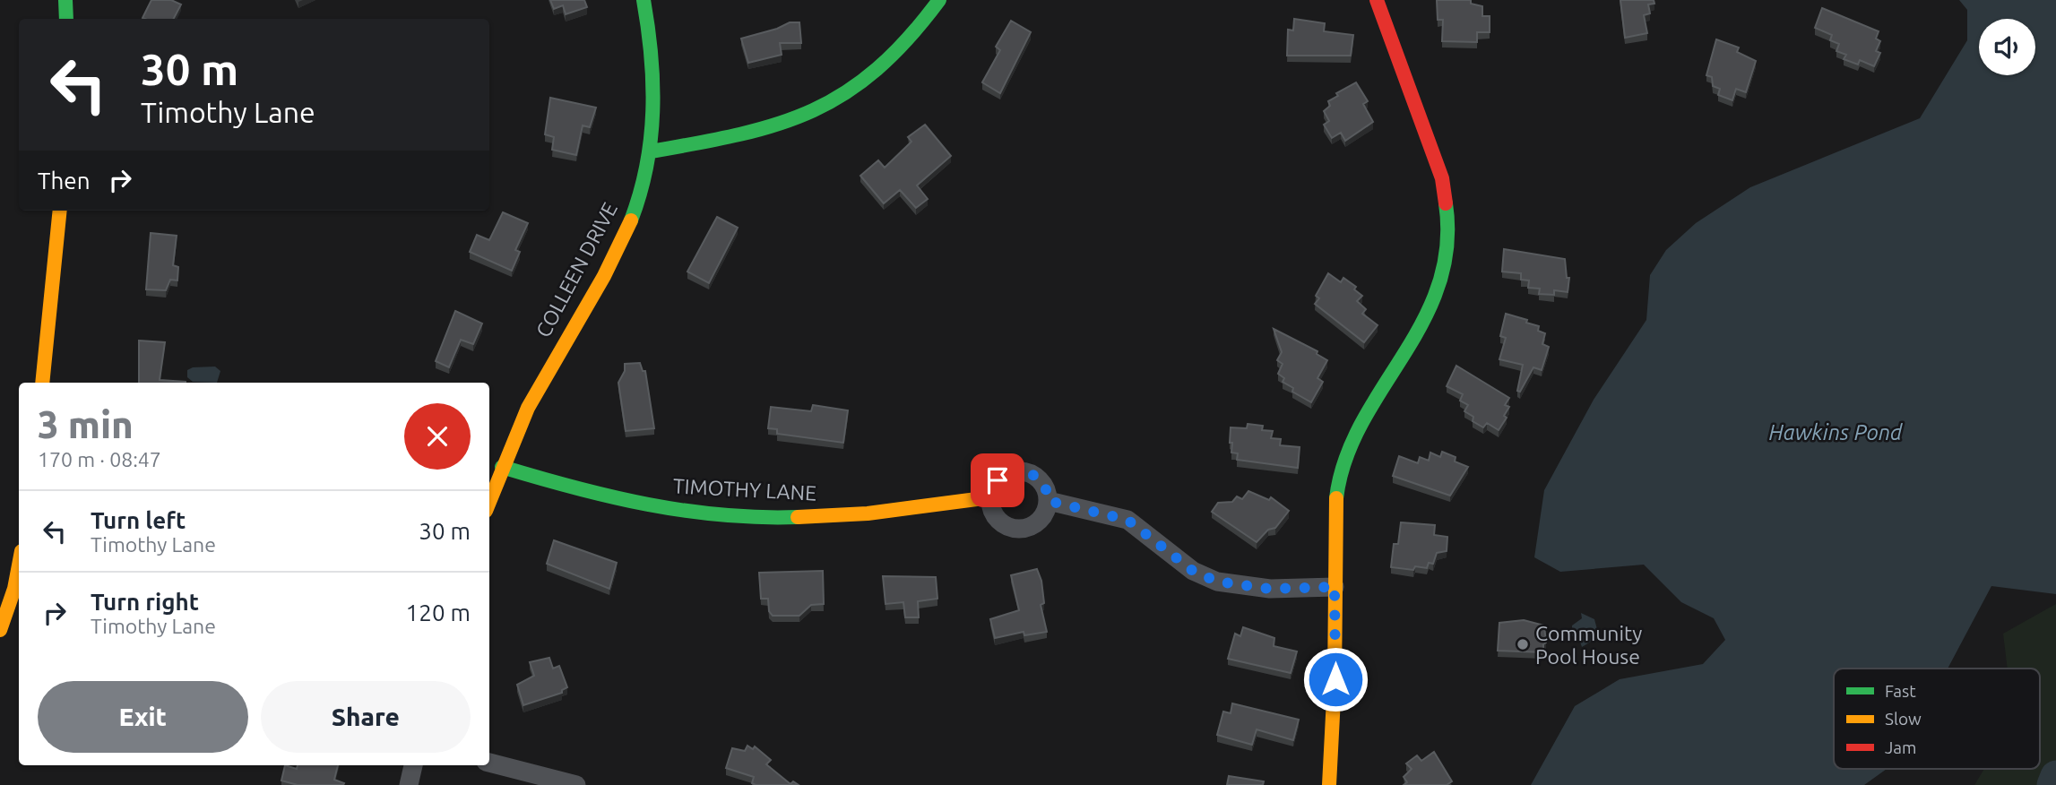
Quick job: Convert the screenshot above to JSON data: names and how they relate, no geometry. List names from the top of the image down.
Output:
{
  "streets": {
    "street": ["COLLEEN DRIVE", "TIMOTHY LANE"]
  },
  "crossings": [
    ["COLLEEN DRIVE", "TIMOTHY LANE"]
  ],
  "water": ["Hawkins Pond"],
  "places": ["Community Pool House"],
  "legend": ["Fast", "Slow", "Jam"],
  "page": {
    "turn": ["30 m", "Timothy Lane"],
    "then": "Then",
    "heading": ["3 min", "170 m · 08:47"],
    "list": [
      {
        "name": "Turn left",
        "note": "Timothy Lane",
        "value": "30 m"
      },
      {
        "name": "Turn right",
        "note": "Timothy Lane",
        "value": "120 m"
      }
    ],
    "buttons": ["Exit", "Share"]
  }
}
